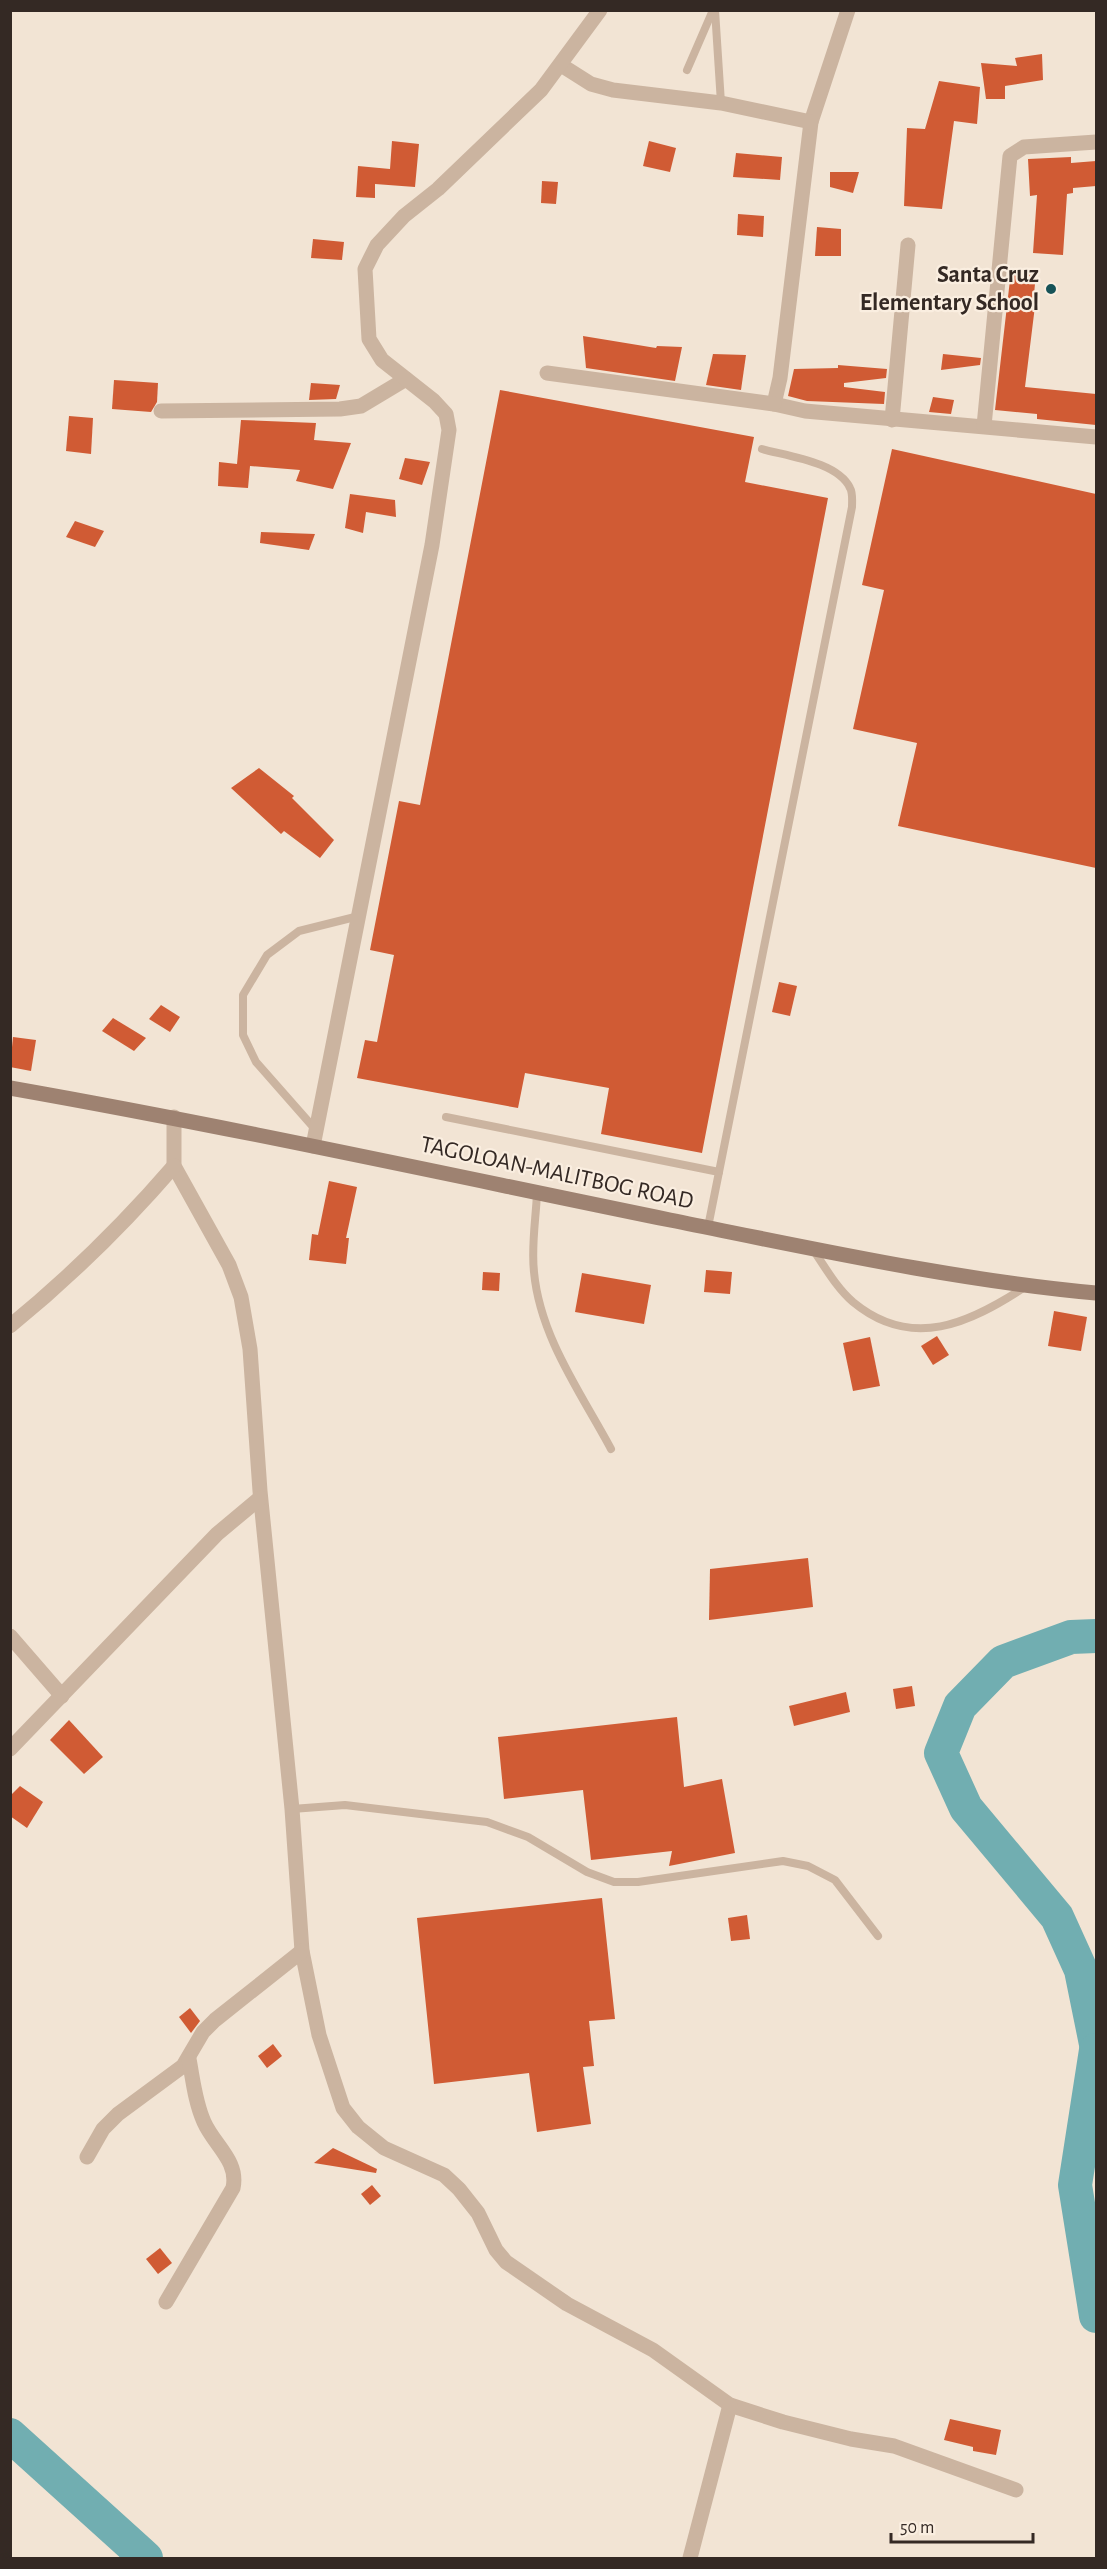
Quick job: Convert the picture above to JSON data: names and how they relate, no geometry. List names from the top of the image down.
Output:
{
  "streets": {
    "main road": ["TAGOLOAN-MALITBOG ROAD"]
  },
  "places": ["Santa Cruz Elementary School"],
  "scale_bar": "50 m"
}
